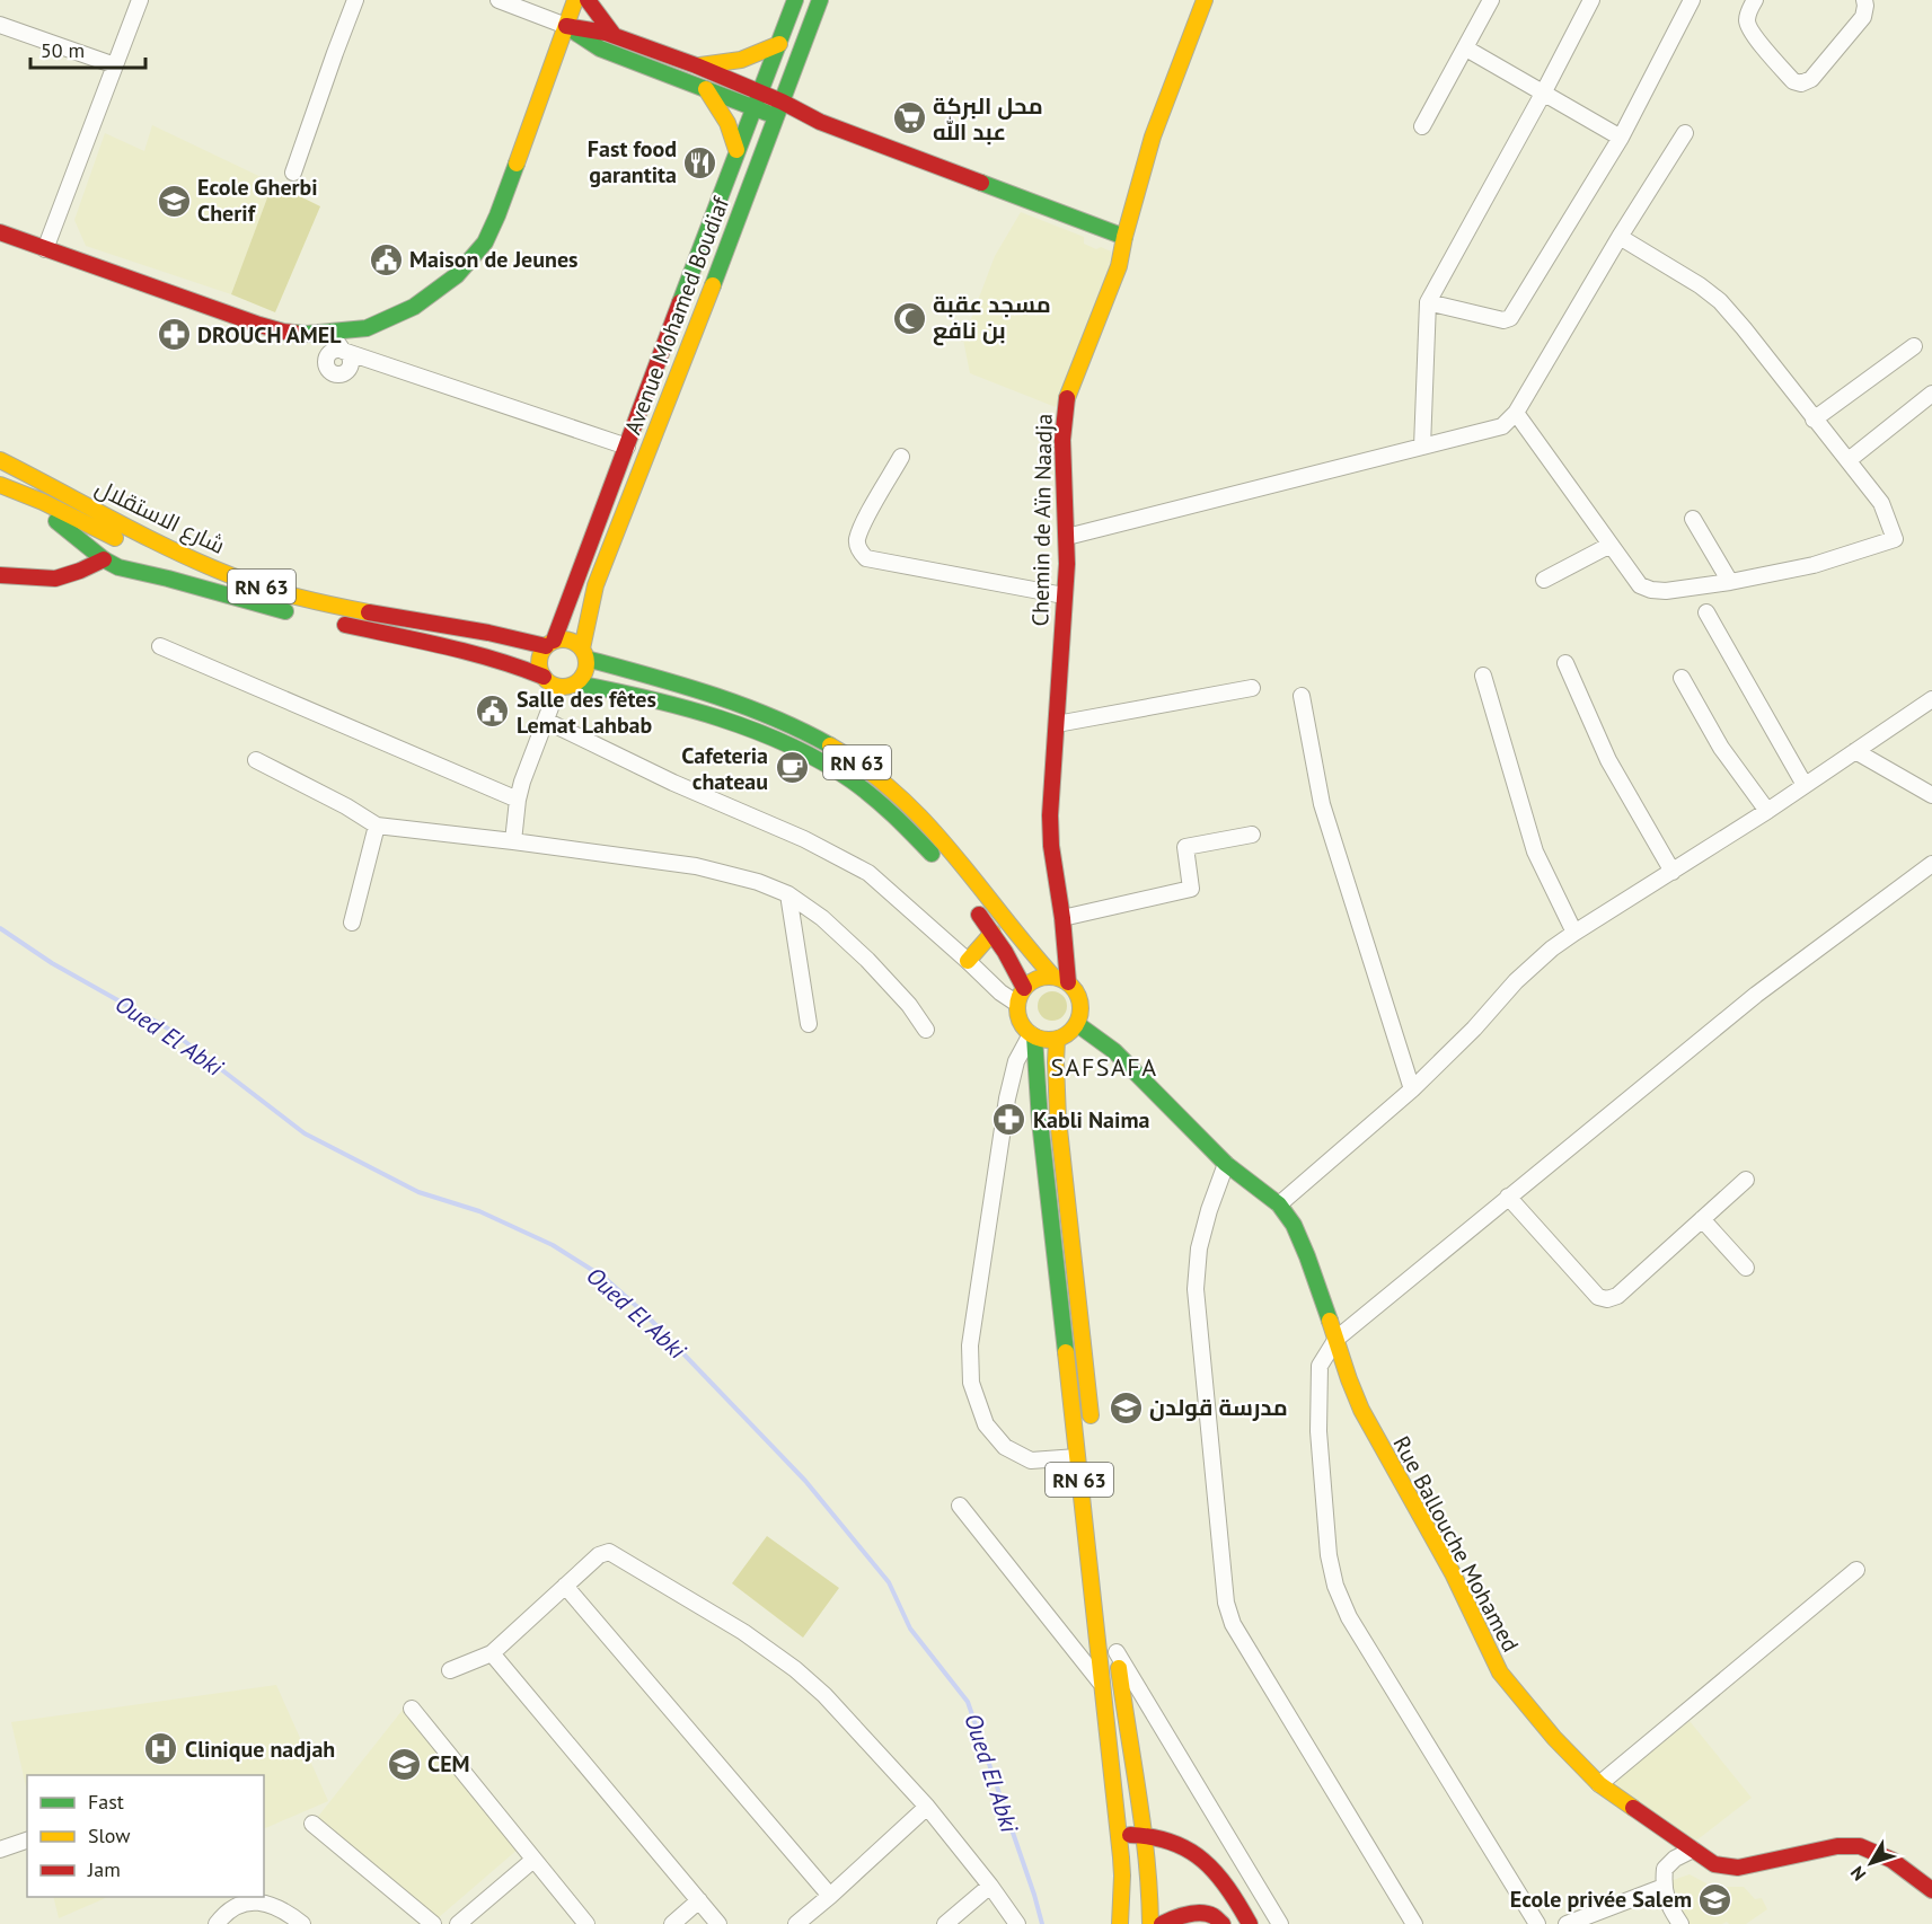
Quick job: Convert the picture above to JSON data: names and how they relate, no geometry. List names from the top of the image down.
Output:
{
  "streets": {
    "main road": [
      "Avenue Mohamed Boudiaf",
      "شارع الاستقلال",
      "Chemin de Aïn Naadja",
      "RN 63",
      "Rue Ballouche Mohamed"
    ]
  },
  "crossings": [
    ["Avenue Mohamed Boudiaf", "شارع الاستقلال"],
    ["Avenue Mohamed Boudiaf", "RN 63"],
    ["شارع الاستقلال", "RN 63"],
    ["Chemin de Aïn Naadja", "RN 63"],
    ["Chemin de Aïn Naadja", "Rue Ballouche Mohamed"],
    ["RN 63", "Rue Ballouche Mohamed"]
  ],
  "districts": ["SAFSAFA"],
  "water": ["Oued El Abki"],
  "places": {
    "supermarket": ["محل البركة عبد الله"],
    "restaurant": ["Fast food garantita"],
    "school or university": [
      "Ecole Gherbi Cherif",
      "مدرسة قولدن",
      "CEM",
      "Ecole privée Salem"
    ],
    "public building": ["Maison de Jeunes", "Salle des fêtes Lemat Lahbab"],
    "mosque": ["مسجد عقبة بن نافع"],
    "pharmacy": ["DROUCH AMEL", "Kabli Naima"],
    "cafe": ["Cafeteria chateau"],
    "hospital": ["Clinique nadjah"]
  },
  "legend": ["Fast", "Slow", "Jam"],
  "scale_bar": "50 m",
  "north": "bottom left"
}
